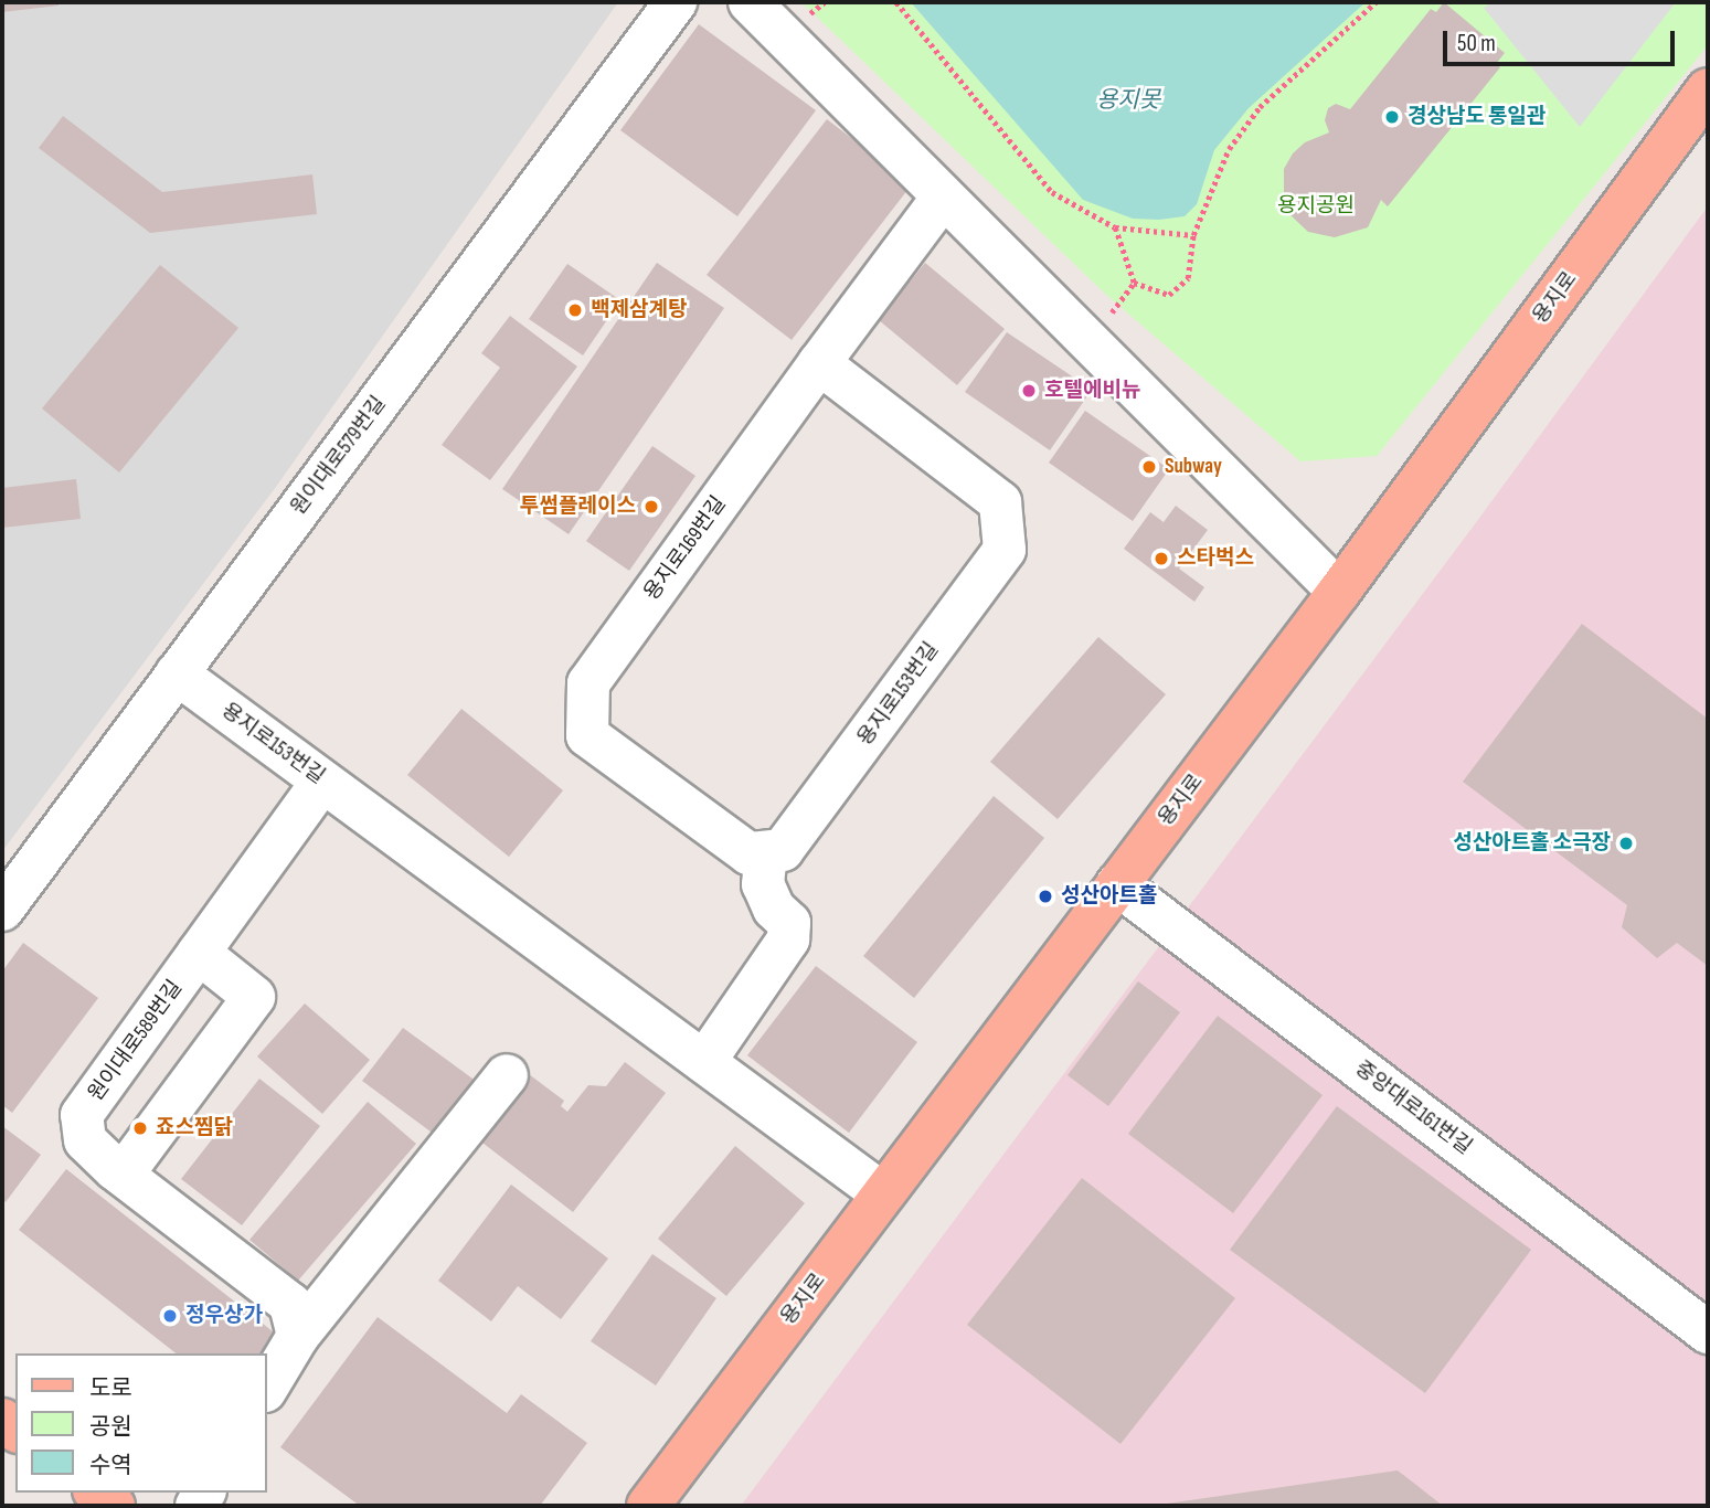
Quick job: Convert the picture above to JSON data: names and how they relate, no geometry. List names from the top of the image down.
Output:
{
  "streets": {
    "main road": ["용지로"],
    "street": [
      "원이대로579번길",
      "용지로169번길",
      "용지로153번길",
      "원이대로589번길",
      "중앙대로161번길"
    ]
  },
  "crossings": [
    ["용지로", "용지로153번길"],
    ["용지로", "중앙대로161번길"],
    ["원이대로579번길", "용지로153번길"],
    ["용지로169번길", "용지로153번길"],
    ["용지로153번길", "원이대로589번길"]
  ],
  "water": ["용지못"],
  "parks": ["용지공원"],
  "places": [
    "경상남도 통일관",
    "백제삼계탕",
    "호텔에비뉴",
    "Subway",
    "투썸플레이스",
    "스타벅스",
    "성산아트홀 소극장",
    "성산아트홀",
    "죠스찜닭",
    "정우상가"
  ],
  "legend": ["도로", "공원", "수역"],
  "scale_bar": "50 m"
}
